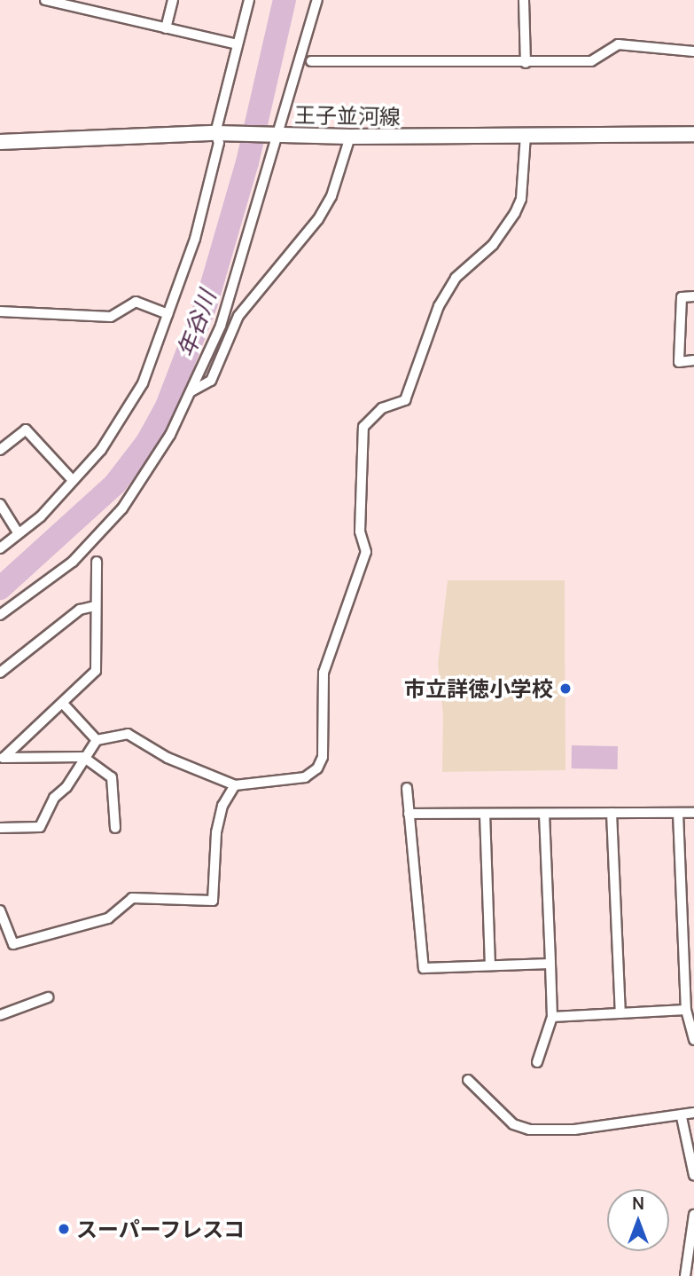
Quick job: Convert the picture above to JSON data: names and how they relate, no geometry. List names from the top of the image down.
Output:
{
  "streets": {
    "main road": ["王子並河線"]
  },
  "water": ["年谷川"],
  "places": ["市立詳徳小学校", "スーパーフレスコ"],
  "north": "top"
}
